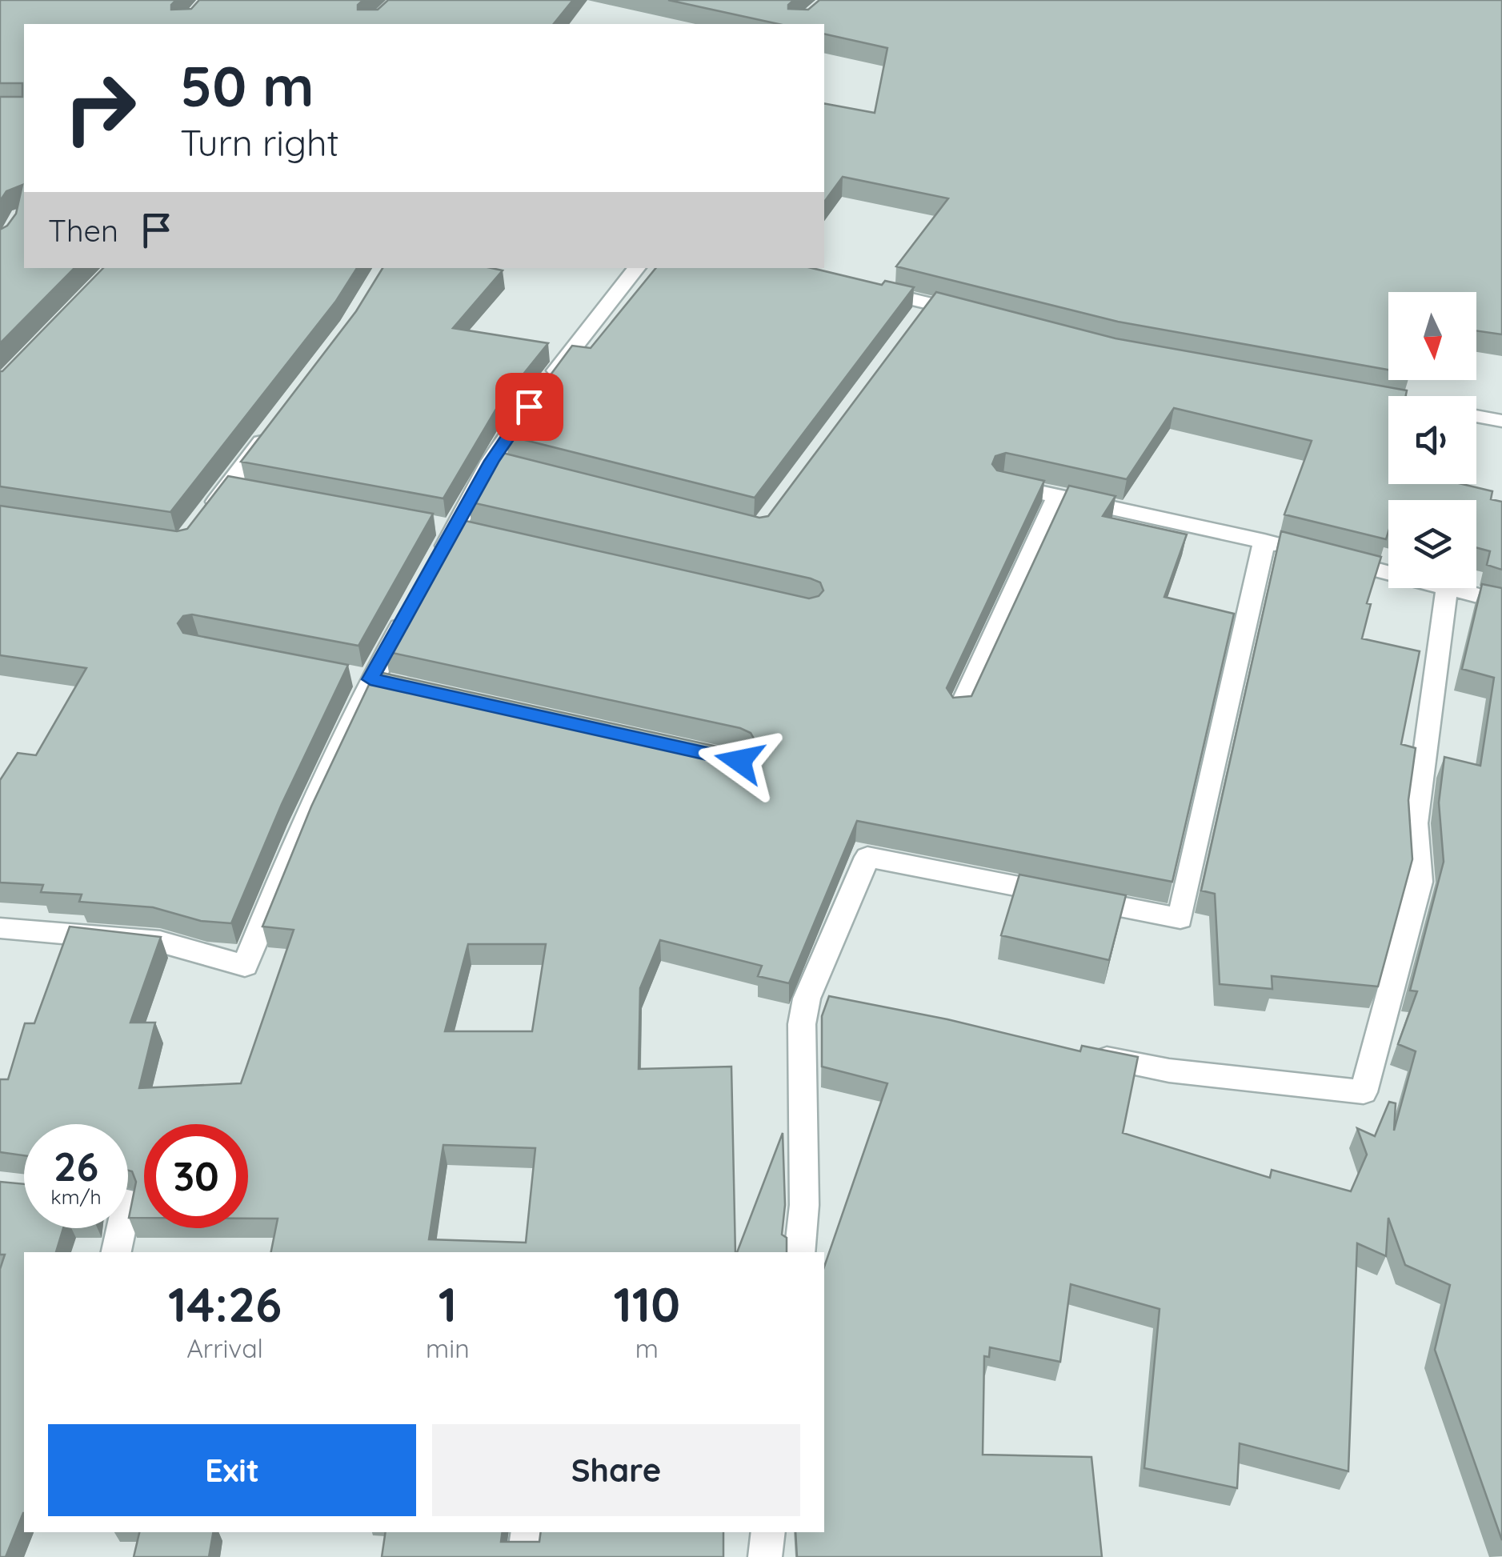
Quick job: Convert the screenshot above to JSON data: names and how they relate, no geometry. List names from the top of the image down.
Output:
{
  "north": "bottom",
  "page": {
    "turn": ["50 m", "Turn right"],
    "then": "Then",
    "speed": "26 km/h",
    "limit": "30",
    "eta": [
      "14:26",
      "Arrival",
      "1",
      "min",
      "110",
      "m"
    ],
    "buttons": ["Exit", "Share"]
  }
}
